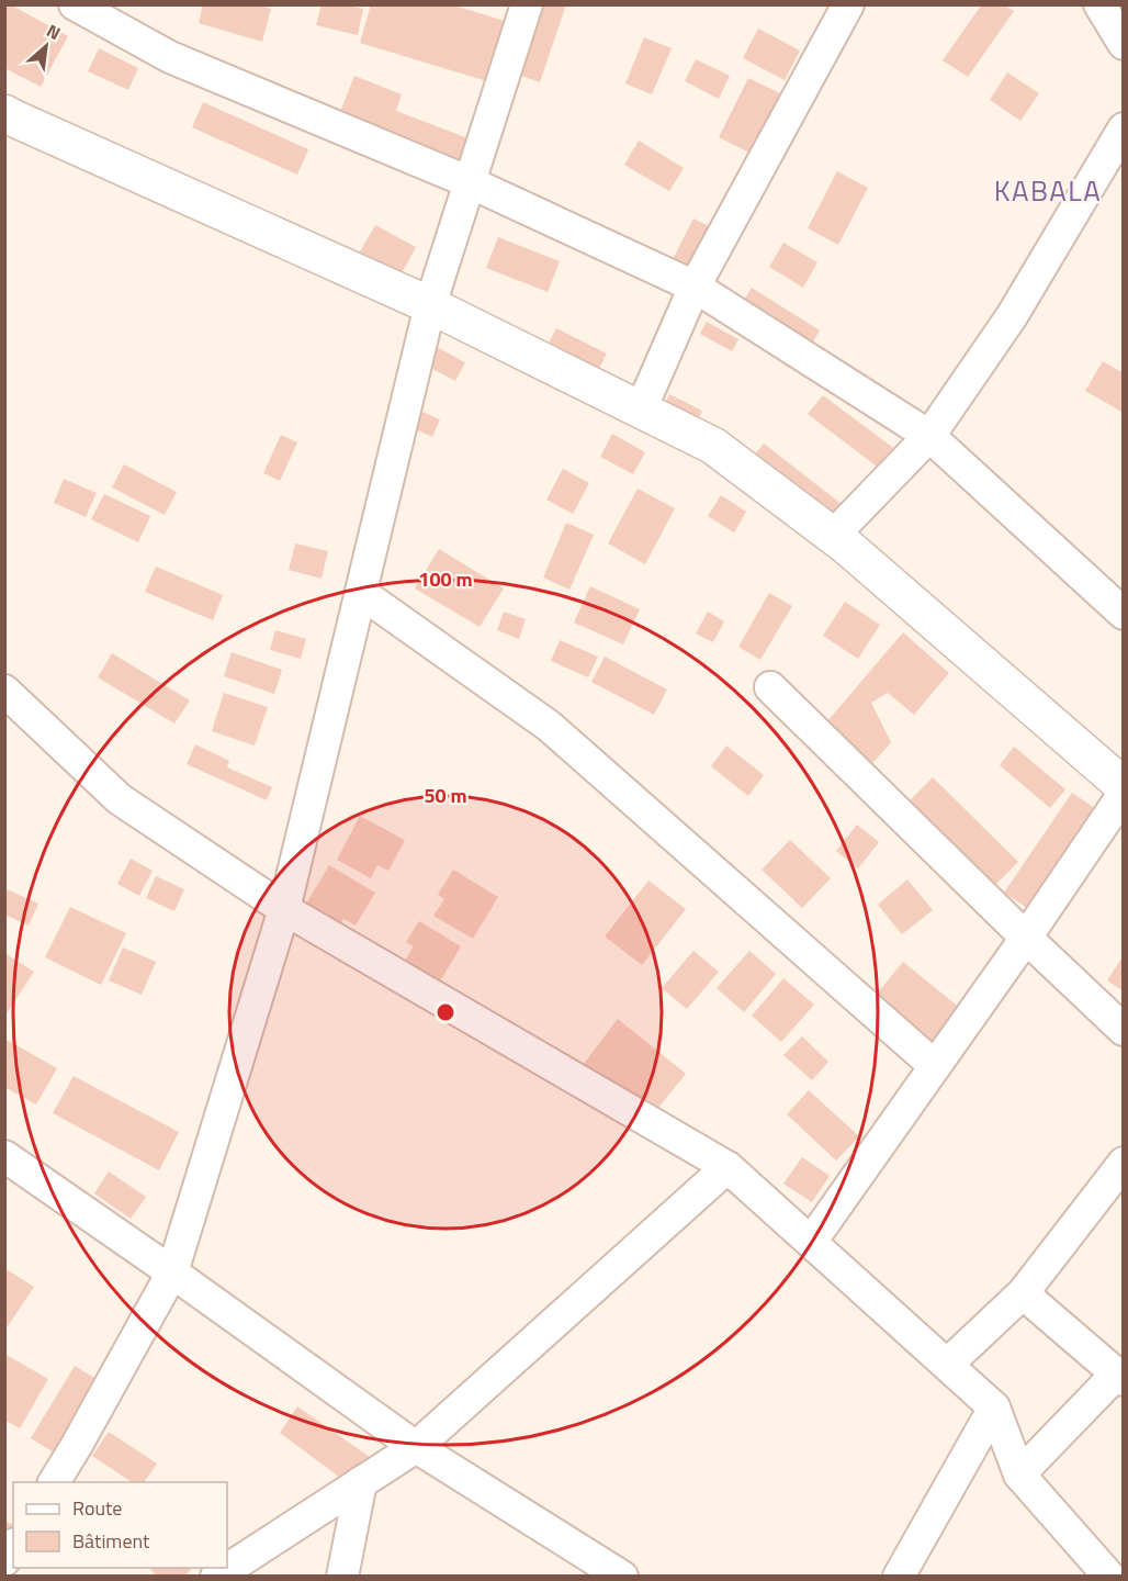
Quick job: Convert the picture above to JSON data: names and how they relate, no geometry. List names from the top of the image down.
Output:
{
  "districts": ["KABALA"],
  "legend": ["Route", "Bâtiment"],
  "north": "top right",
  "rings": ["100 m", "50 m"]
}
